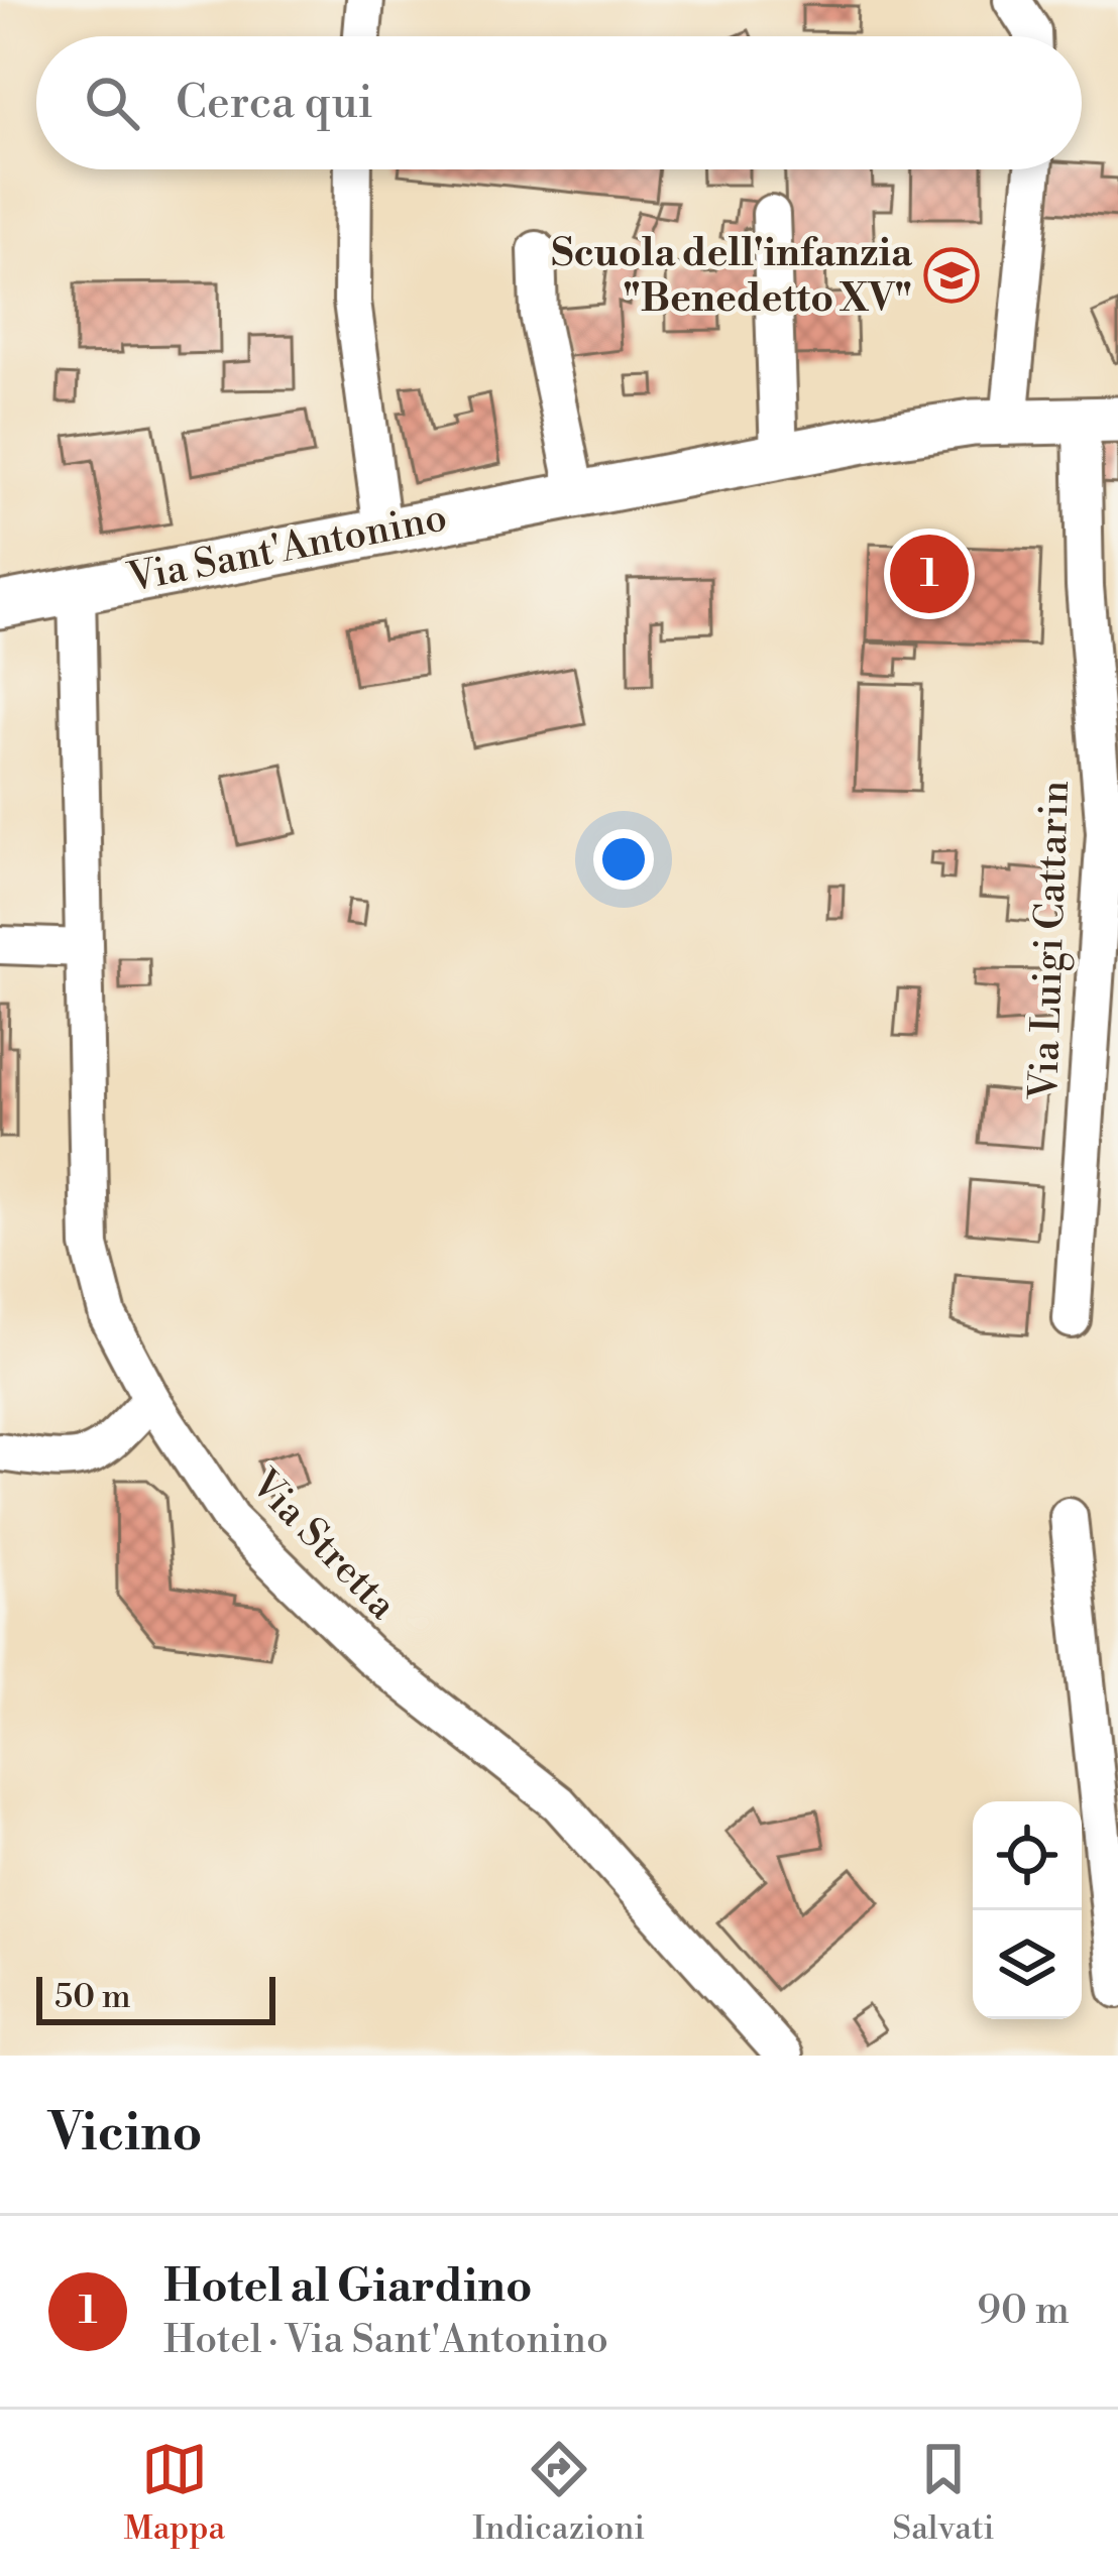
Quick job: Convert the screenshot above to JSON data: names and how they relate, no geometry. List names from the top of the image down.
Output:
{
  "streets": {
    "main road": ["Via Sant'Antonino"],
    "street": ["Via Luigi Cattarin", "Via Stretta"]
  },
  "crossings": [
    ["Via Sant'Antonino", "Via Luigi Cattarin"],
    ["Via Sant'Antonino", "Via Stretta"]
  ],
  "places": {
    "school or university": ["Scuola dell'infanzia \"Benedetto XV\""]
  },
  "scale_bar": "50 m",
  "page": {
    "search": "Cerca qui",
    "pins": "1",
    "scale": "50 m",
    "heading": "Vicino",
    "list": [
      {
        "mark": "1",
        "name": "Hotel al Giardino",
        "note": "Hotel · Via Sant'Antonino",
        "value": "90 m"
      }
    ],
    "nav": ["Mappa", "Indicazioni", "Salvati"]
  }
}
